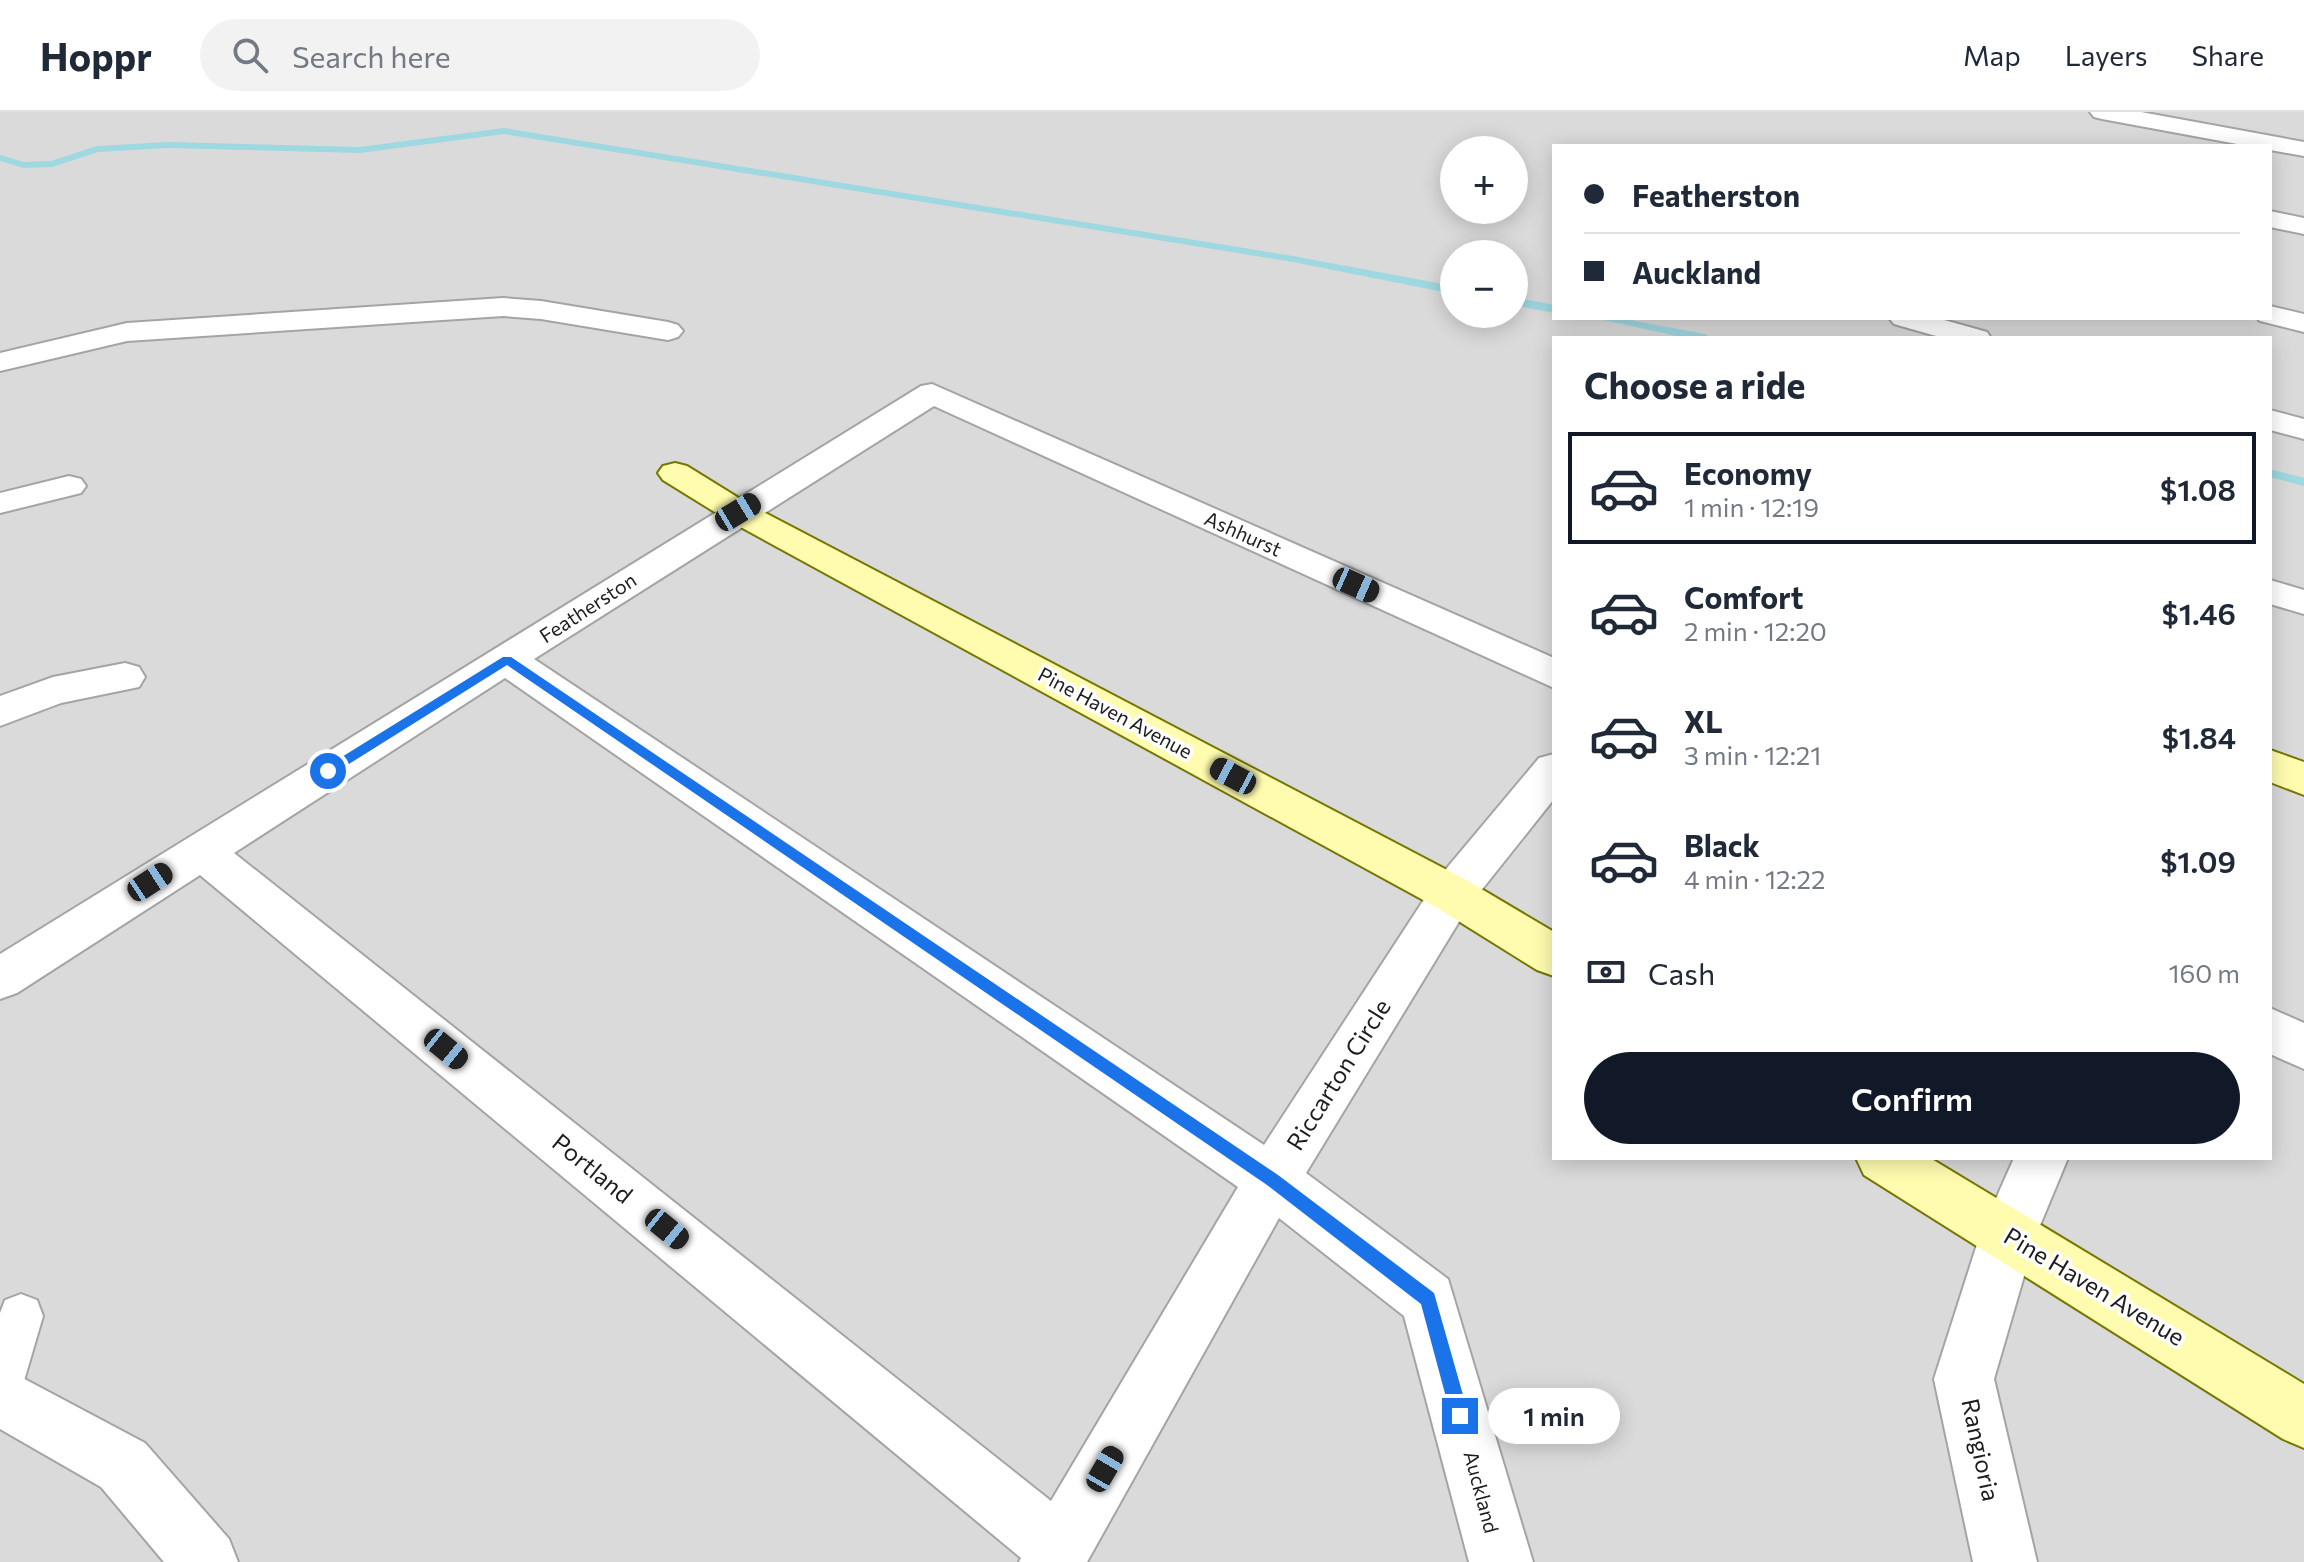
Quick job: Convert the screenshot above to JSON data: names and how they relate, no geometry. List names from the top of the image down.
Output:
{
  "streets": {
    "street": [
      "Ashhurst",
      "Featherston",
      "Pine Haven Avenue",
      "Riccarton Circle",
      "Portland",
      "Rangioria",
      "Auckland"
    ]
  },
  "crossings": [
    ["Ashhurst", "Featherston"],
    ["Featherston", "Pine Haven Avenue"],
    ["Featherston", "Portland"],
    ["Featherston", "Auckland"],
    ["Pine Haven Avenue", "Riccarton Circle"],
    ["Pine Haven Avenue", "Rangioria"],
    ["Riccarton Circle", "Portland"],
    ["Riccarton Circle", "Auckland"]
  ],
  "page": {
    "header": "Hoppr",
    "search": "Search here",
    "nav": ["Map", "Layers", "Share"],
    "map_buttons": ["+", "−"],
    "banner": ["Featherston", "Auckland"],
    "heading": "Choose a ride",
    "list": [
      {
        "name": "Economy",
        "note": "1 min · 12:19",
        "value": "$1.08"
      },
      {
        "name": "Comfort",
        "note": "2 min · 12:20",
        "value": "$1.46"
      },
      {
        "name": "XL",
        "note": "3 min · 12:21",
        "value": "$1.84"
      },
      {
        "name": "Black",
        "note": "4 min · 12:22",
        "value": "$1.09"
      }
    ],
    "pay": ["Cash", "160 m"],
    "buttons": "Confirm",
    "bubble": "1 min"
  }
}
